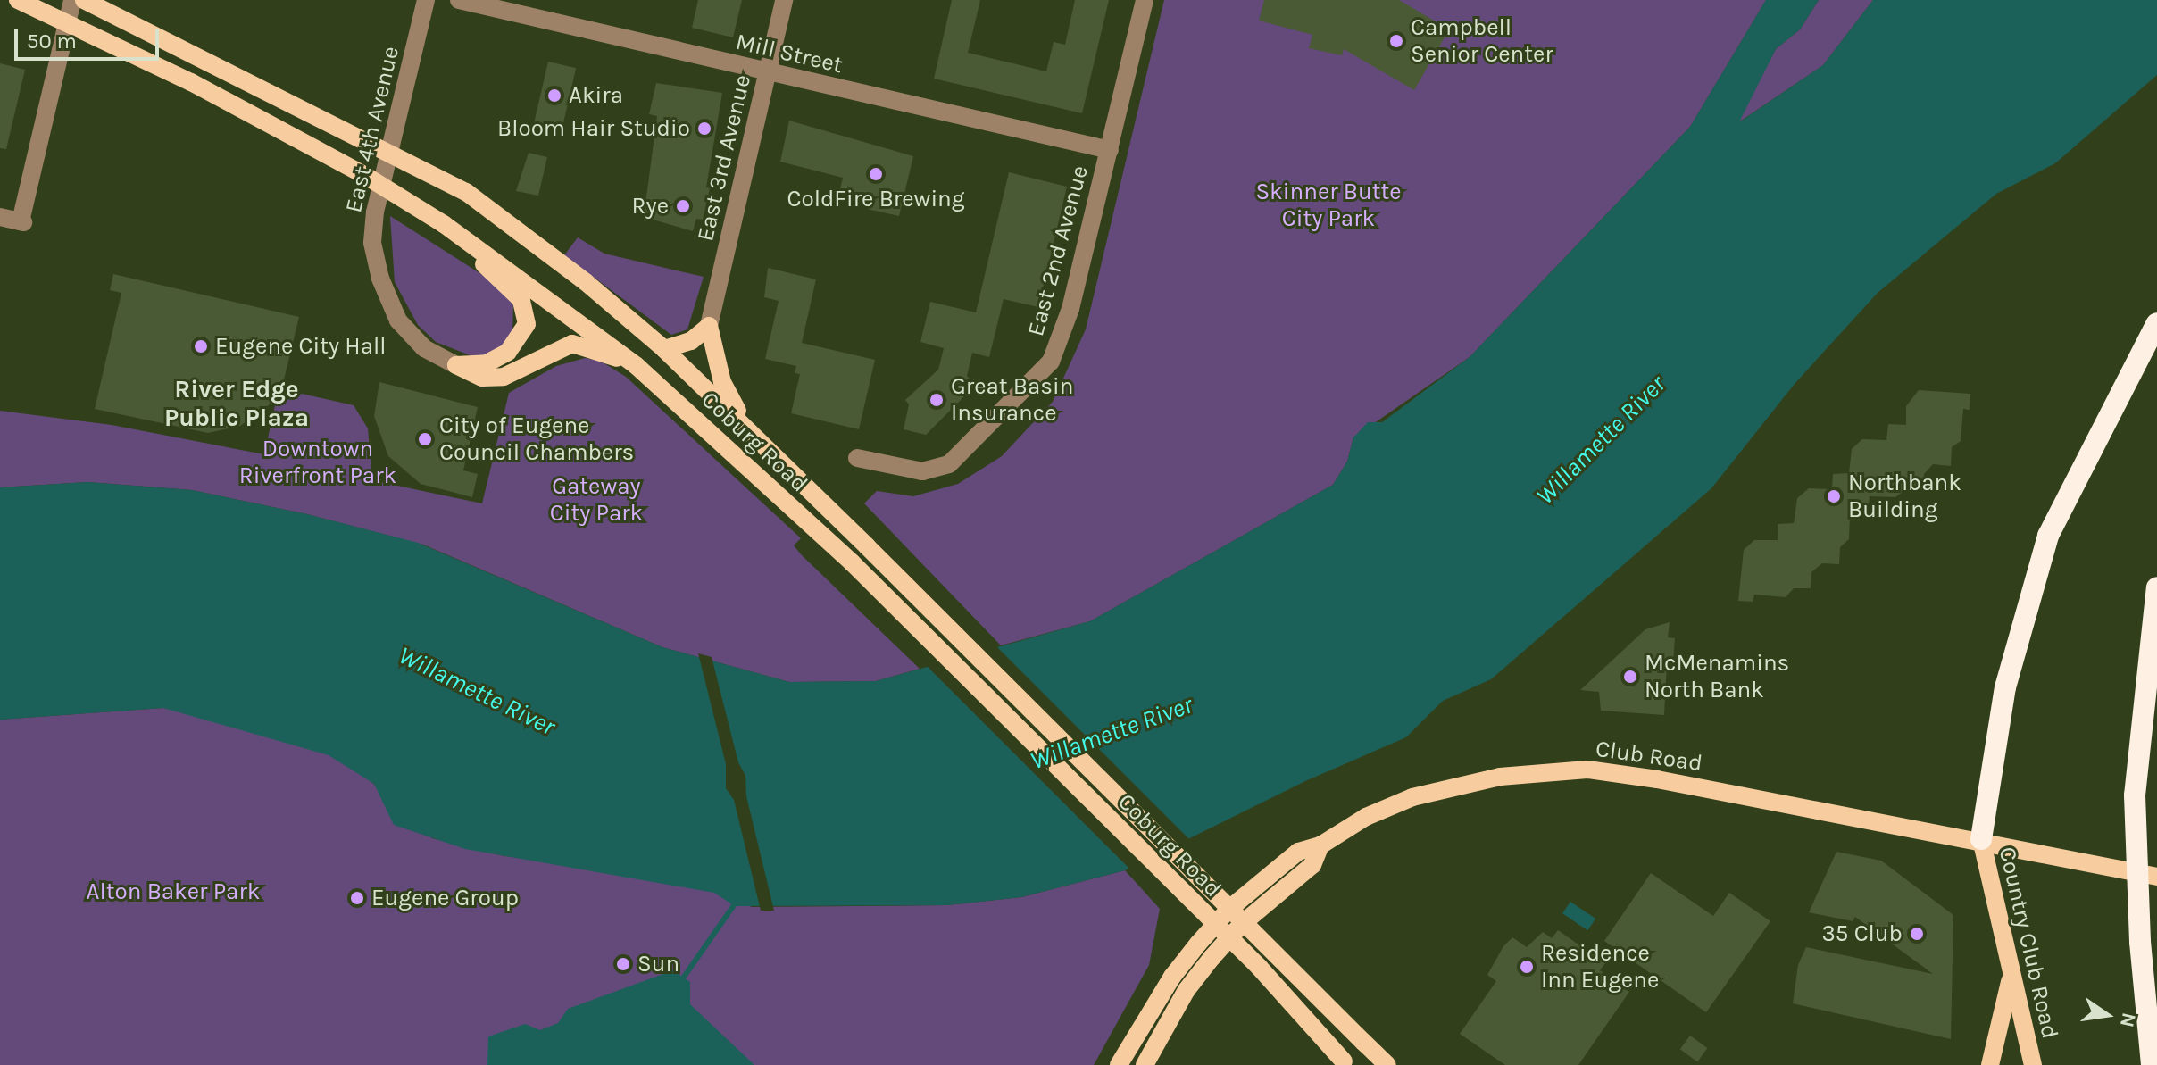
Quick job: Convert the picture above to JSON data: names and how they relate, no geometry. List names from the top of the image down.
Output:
{
  "streets": {
    "main road": ["Coburg Road", "Club Road", "Country Club Road"],
    "street": [
      "Mill Street",
      "East 4th Avenue",
      "East 3rd Avenue",
      "East 2nd Avenue"
    ]
  },
  "crossings": [
    ["Mill Street", "East 3rd Avenue"],
    ["Mill Street", "East 2nd Avenue"],
    ["Club Road", "Country Club Road"]
  ],
  "districts": ["River Edge Public Plaza"],
  "water": ["Willamette River"],
  "parks": [
    "Skinner Butte City Park",
    "Downtown Riverfront Park",
    "Gateway City Park",
    "Alton Baker Park"
  ],
  "places": [
    "Campbell Senior Center",
    "Akira",
    "Bloom Hair Studio",
    "ColdFire Brewing",
    "Rye",
    "Eugene City Hall",
    "Great Basin Insurance",
    "City of Eugene Council Chambers",
    "Northbank Building",
    "McMenamins North Bank",
    "Eugene Group",
    "35 Club",
    "Sun",
    "Residence Inn Eugene"
  ],
  "scale_bar": "50 m",
  "north": "right"
}
